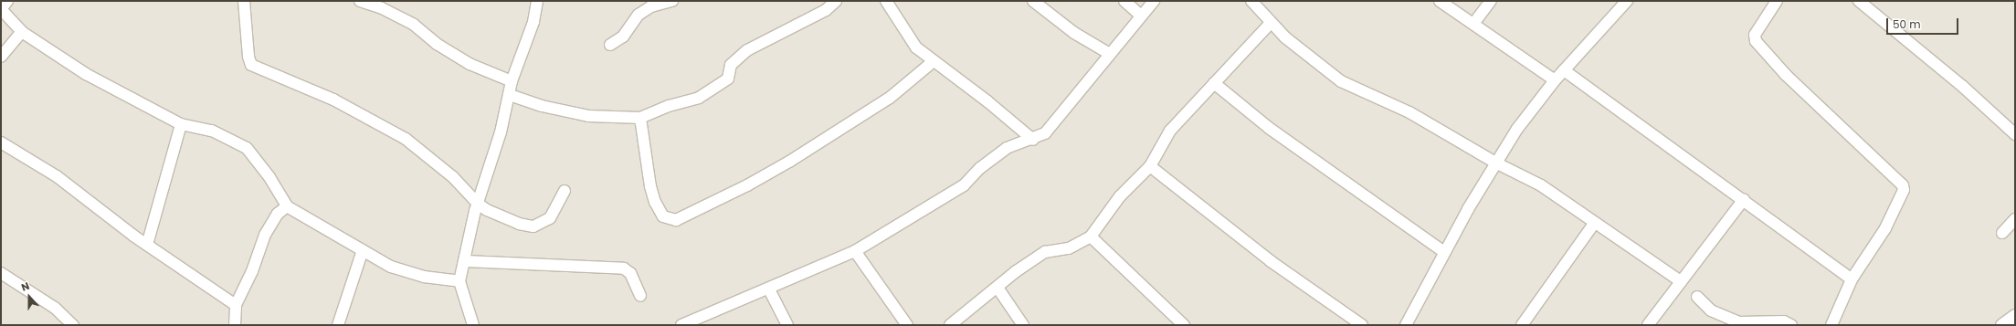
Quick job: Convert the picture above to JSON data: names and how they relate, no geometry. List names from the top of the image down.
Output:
{
  "scale_bar": "50 m",
  "north": "top"
}
